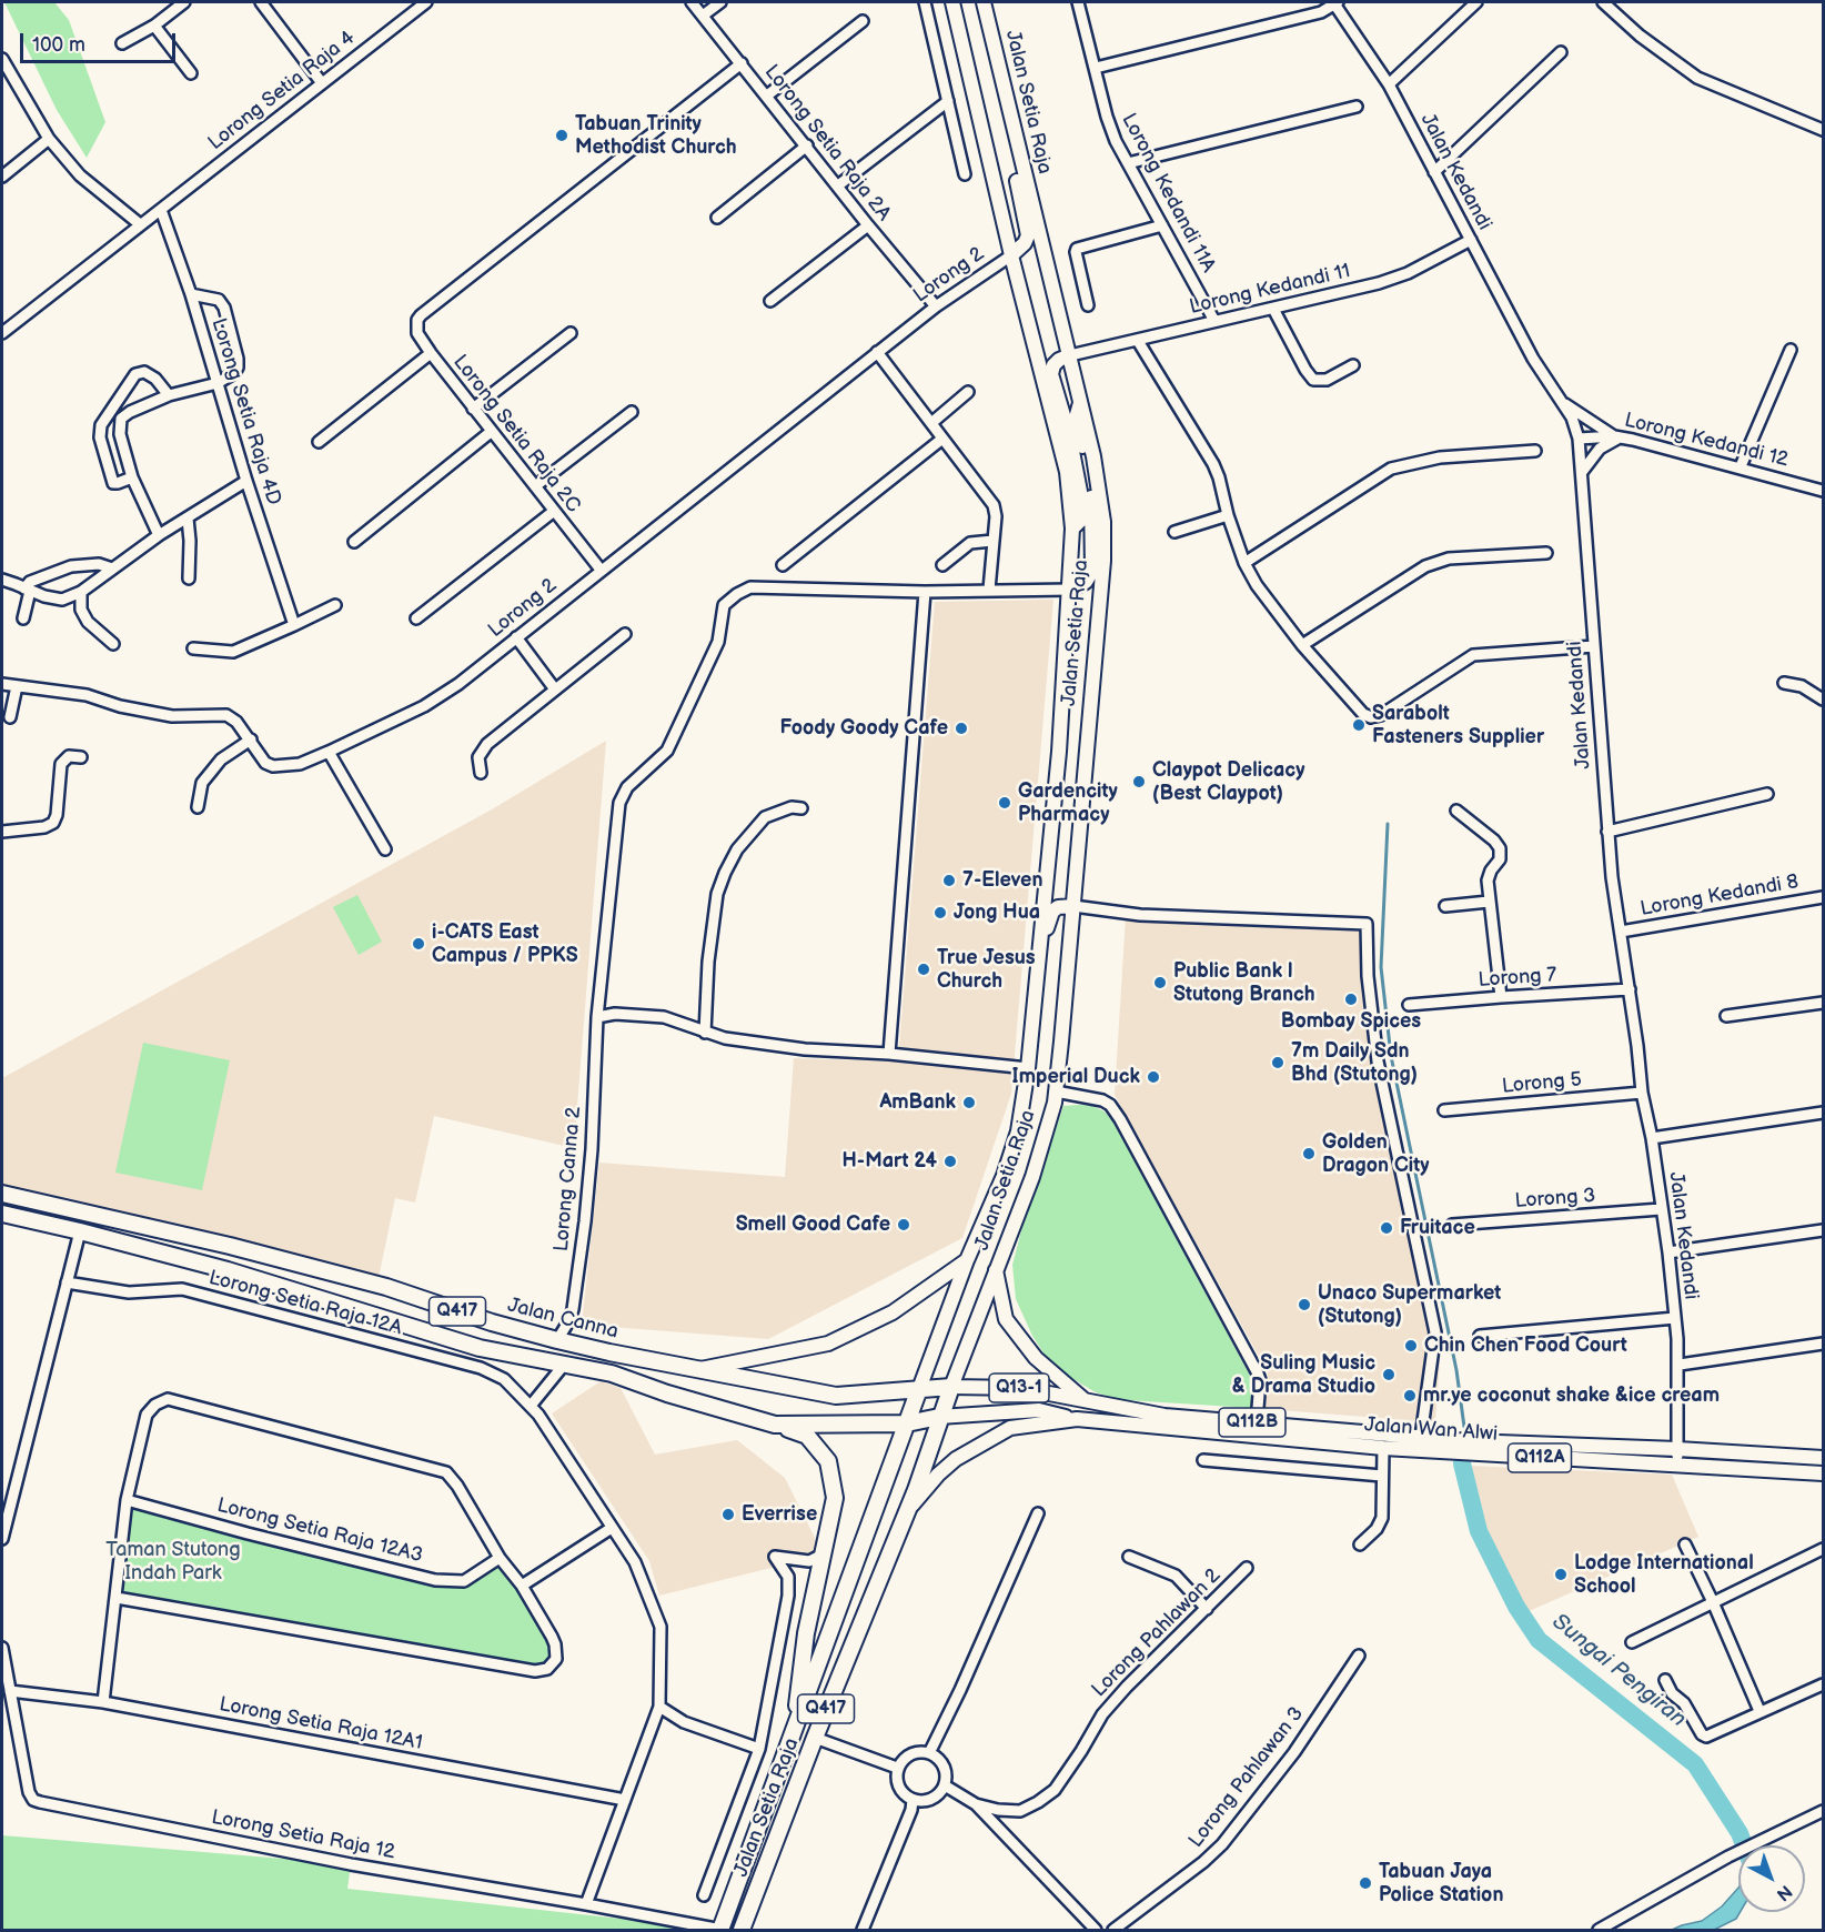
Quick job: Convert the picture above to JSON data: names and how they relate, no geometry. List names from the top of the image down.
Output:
{
  "streets": {
    "highway": ["Jalan Setia Raja", "Q417", "Jalan Canna"],
    "main road": [
      "Q13-1",
      "Q112B",
      "Jalan Wan Alwi",
      "Q112A"
    ],
    "street": [
      "Lorong Setia Raja 4",
      "Lorong Setia Raja 2A",
      "Jalan Kedandi",
      "Lorong Kedandi 11A",
      "Lorong 2",
      "Lorong Kedandi 11",
      "Lorong Setia Raja 4D",
      "Lorong Setia Raja 2C",
      "Lorong Kedandi 12",
      "Lorong Kedandi 8",
      "Lorong 7",
      "Lorong 5",
      "Lorong Canna 2",
      "Lorong 3",
      "Lorong Setia Raja 12A",
      "Lorong Setia Raja 12A3",
      "Lorong Pahlawan 2",
      "Lorong Setia Raja 12A1",
      "Lorong Pahlawan 3",
      "Lorong Setia Raja 12"
    ]
  },
  "crossings": [
    ["Lorong Setia Raja 4", "Lorong Setia Raja 4D"],
    ["Jalan Setia Raja", "Lorong 2"],
    ["Jalan Setia Raja", "Lorong Kedandi 11"],
    ["Jalan Setia Raja", "Lorong Canna 2"],
    ["Jalan Setia Raja", "Q417"],
    ["Jalan Setia Raja", "Jalan Canna"],
    ["Jalan Setia Raja", "Lorong Setia Raja 12"],
    ["Lorong Setia Raja 2A", "Lorong 2"],
    ["Lorong Setia Raja 2A", "Lorong Setia Raja 2C"],
    ["Jalan Kedandi", "Lorong Kedandi 11"],
    ["Jalan Kedandi", "Lorong Kedandi 12"],
    ["Jalan Kedandi", "Lorong Kedandi 8"],
    ["Jalan Kedandi", "Lorong 7"],
    ["Jalan Kedandi", "Lorong 5"],
    ["Jalan Kedandi", "Lorong 3"],
    ["Jalan Kedandi", "Jalan Wan Alwi"],
    ["Lorong Kedandi 11A", "Lorong Kedandi 11"],
    ["Lorong 2", "Lorong Setia Raja 2C"],
    ["Lorong Canna 2", "Jalan Canna"],
    ["Lorong Setia Raja 12A", "Lorong Setia Raja 12A1"],
    ["Lorong Setia Raja 12A", "Lorong Setia Raja 12"],
    ["Q417", "Jalan Canna"],
    ["Jalan Canna", "Jalan Wan Alwi"],
    ["Lorong Setia Raja 12A1", "Lorong Setia Raja 12"]
  ],
  "water": ["Sungai Pengiran"],
  "parks": ["Taman Stutong Indah Park"],
  "places": [
    "Tabuan Trinity Methodist Church",
    "Sarabolt Fasteners Supplier",
    "Foody Goody Cafe",
    "Claypot Delicacy (Best Claypot)",
    "Gardencity Pharmacy",
    "7-Eleven",
    "Jong Hua",
    "i-CATS East Campus / PPKS",
    "True Jesus Church",
    "Public Bank | Stutong Branch",
    "Bombay Spices",
    "7m Daily Sdn Bhd (Stutong)",
    "Imperial Duck",
    "AmBank",
    "Golden Dragon City",
    "H-Mart 24",
    "Smell Good Cafe",
    "Fruitace",
    "Unaco Supermarket (Stutong)",
    "Chin Chen Food Court",
    "Suling Music & Drama Studio",
    "mr.ye coconut shake &ice cream",
    "Everrise",
    "Lodge International School",
    "Tabuan Jaya Police Station"
  ],
  "scale_bar": "100 m",
  "north": "bottom right"
}
